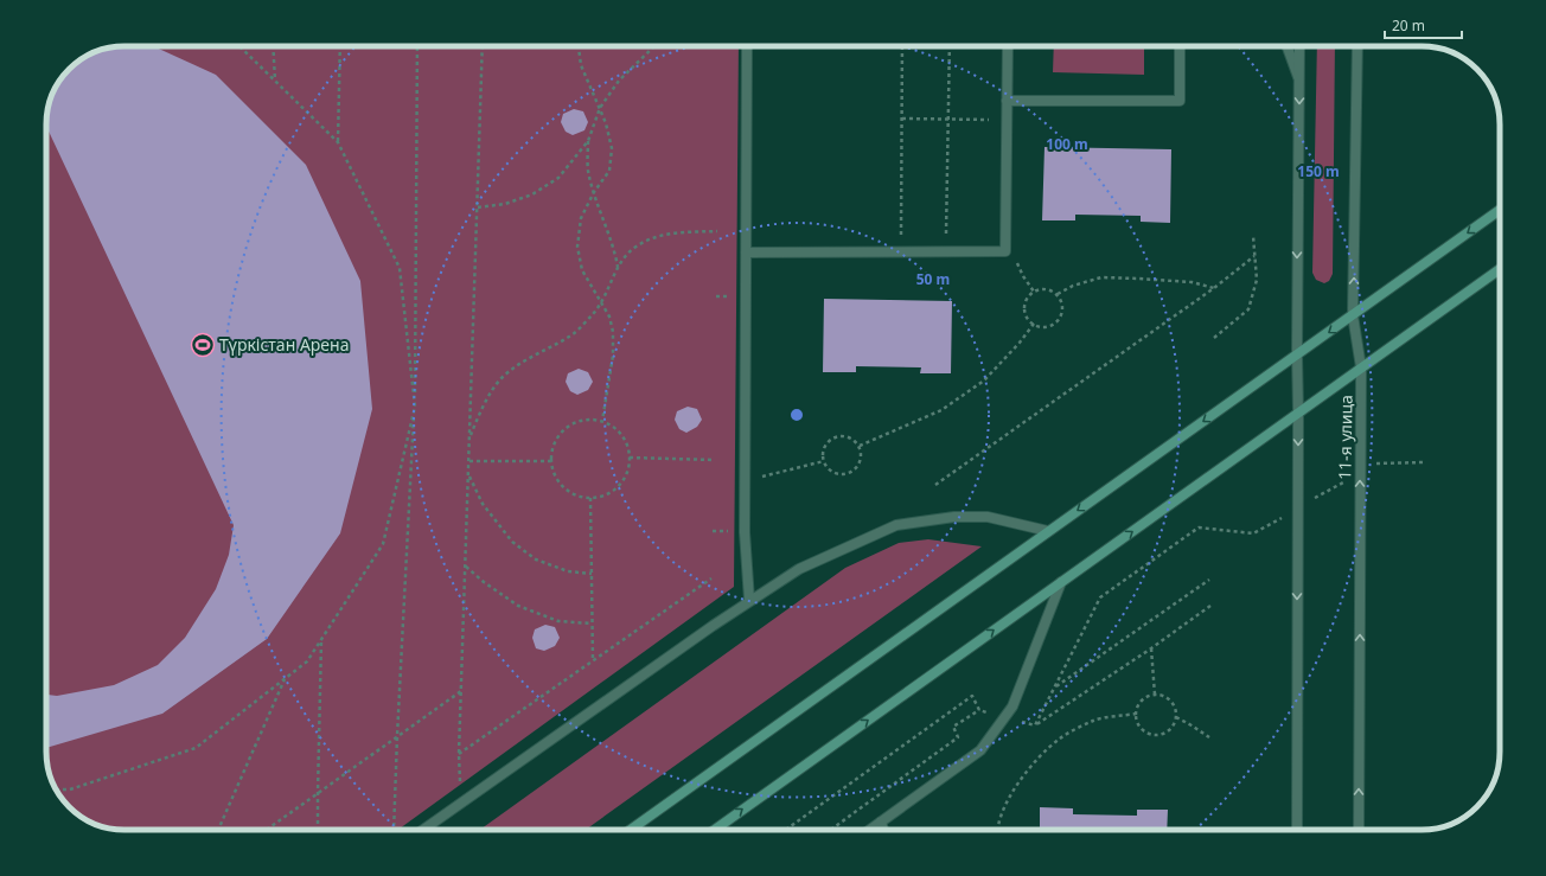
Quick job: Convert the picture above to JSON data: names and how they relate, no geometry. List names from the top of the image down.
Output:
{
  "streets": {
    "street": ["11-я улица"]
  },
  "places": {
    "sports": ["Түркістан Арена"]
  },
  "scale_bar": "20 m",
  "rings": ["100 m", "150 m", "50 m"]
}
